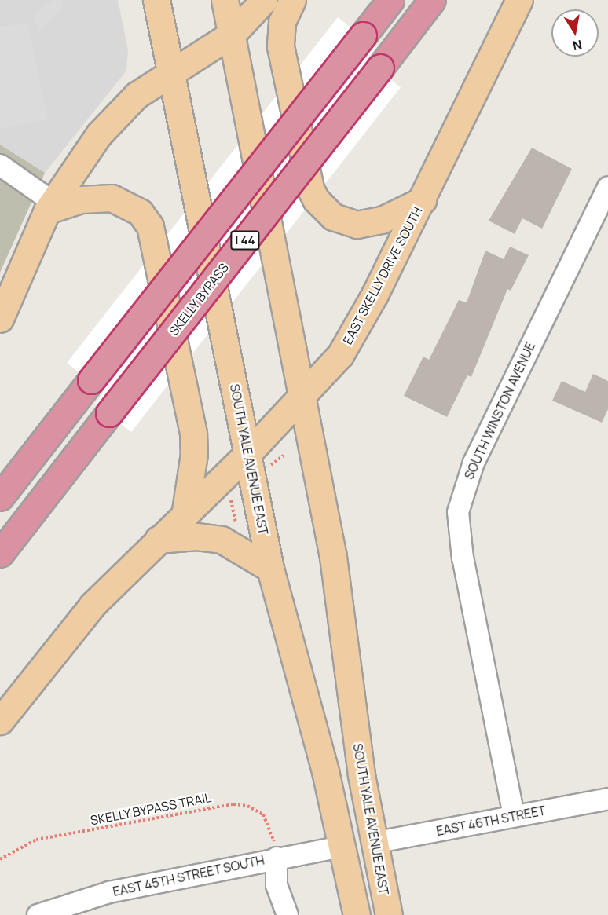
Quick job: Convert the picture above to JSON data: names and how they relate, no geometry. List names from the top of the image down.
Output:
{
  "streets": {
    "highway": ["I 44", "SKELLY BYPASS"],
    "main road": ["EAST SKELLY DRIVE SOUTH", "SOUTH YALE AVENUE EAST"],
    "street": ["SOUTH WINSTON AVENUE", "EAST 46TH STREET", "EAST 45TH STREET SOUTH"],
    "path": ["SKELLY BYPASS TRAIL"]
  },
  "crossings": [
    ["EAST SKELLY DRIVE SOUTH", "SOUTH YALE AVENUE EAST"],
    ["SOUTH WINSTON AVENUE", "EAST 46TH STREET"],
    ["SOUTH YALE AVENUE EAST", "EAST 46TH STREET"],
    ["SOUTH YALE AVENUE EAST", "EAST 45TH STREET SOUTH"],
    ["SKELLY BYPASS TRAIL", "EAST 45TH STREET SOUTH"]
  ],
  "north": "bottom"
}
